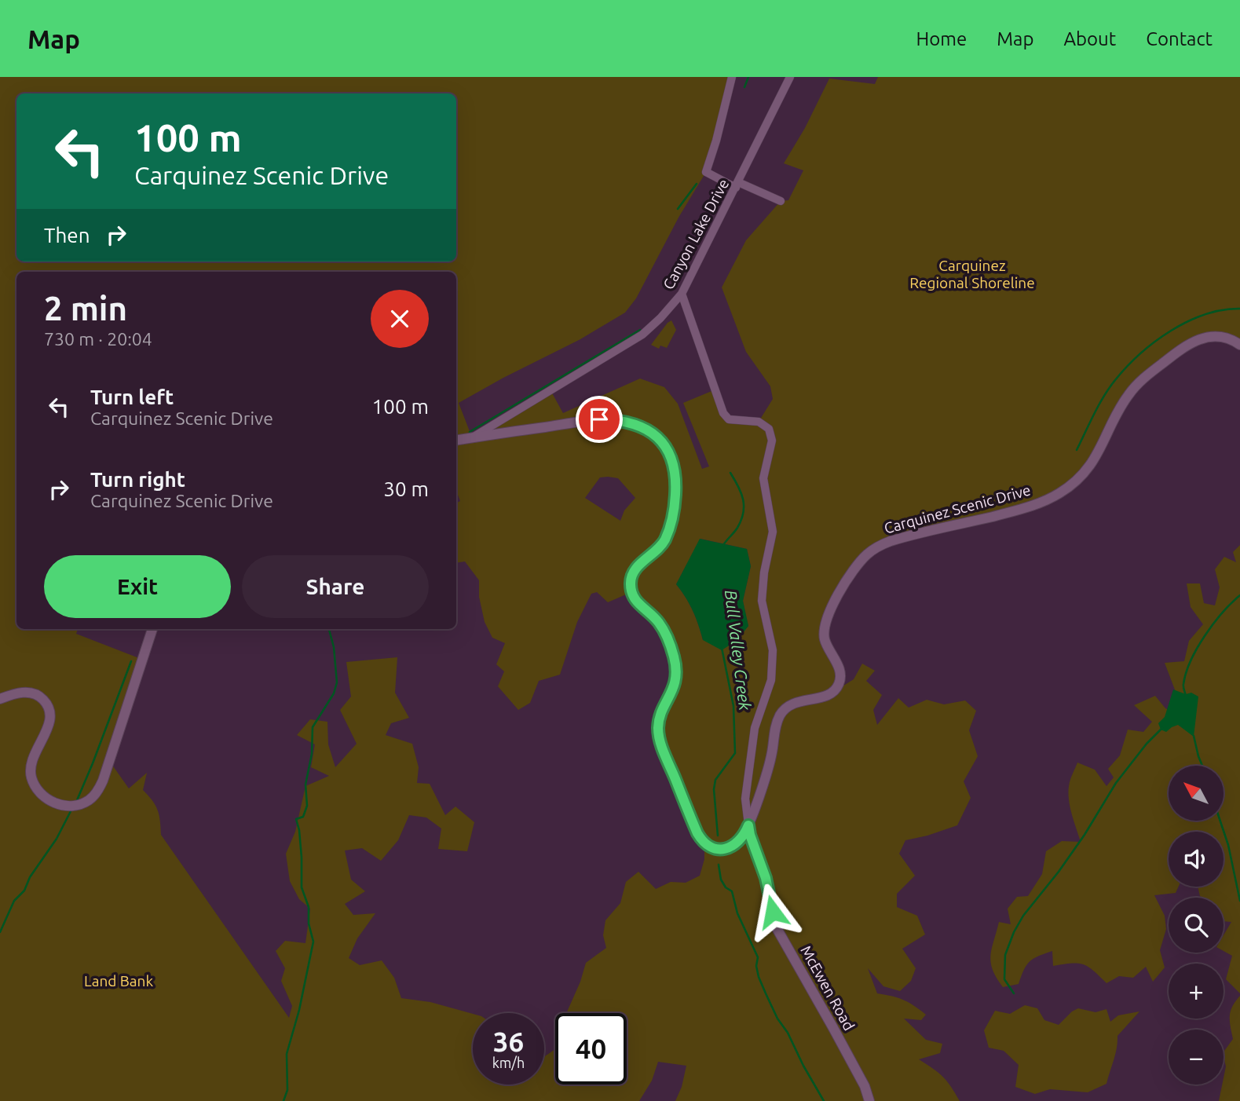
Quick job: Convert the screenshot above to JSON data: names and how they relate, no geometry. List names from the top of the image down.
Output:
{
  "streets": {
    "street": ["Canyon Lake Drive", "Carquinez Scenic Drive", "McEwen Road"]
  },
  "crossings": [
    ["Canyon Lake Drive", "Carquinez Scenic Drive"],
    ["Carquinez Scenic Drive", "McEwen Road"]
  ],
  "water": ["Bull Valley Creek"],
  "parks": ["Carquinez Regional Shoreline", "Land Bank"],
  "north": "top left",
  "page": {
    "header": "Map",
    "nav": [
      "Home",
      "Map",
      "About",
      "Contact"
    ],
    "turn": ["100 m", "Carquinez Scenic Drive"],
    "then": "Then",
    "heading": ["2 min", "730 m · 20:04"],
    "list": [
      {
        "name": "Turn left",
        "note": "Carquinez Scenic Drive",
        "value": "100 m"
      },
      {
        "name": "Turn right",
        "note": "Carquinez Scenic Drive",
        "value": "30 m"
      }
    ],
    "buttons": ["Exit", "Share"],
    "map_buttons": ["+", "−"],
    "speed": "36 km/h",
    "limit": "40"
  }
}
